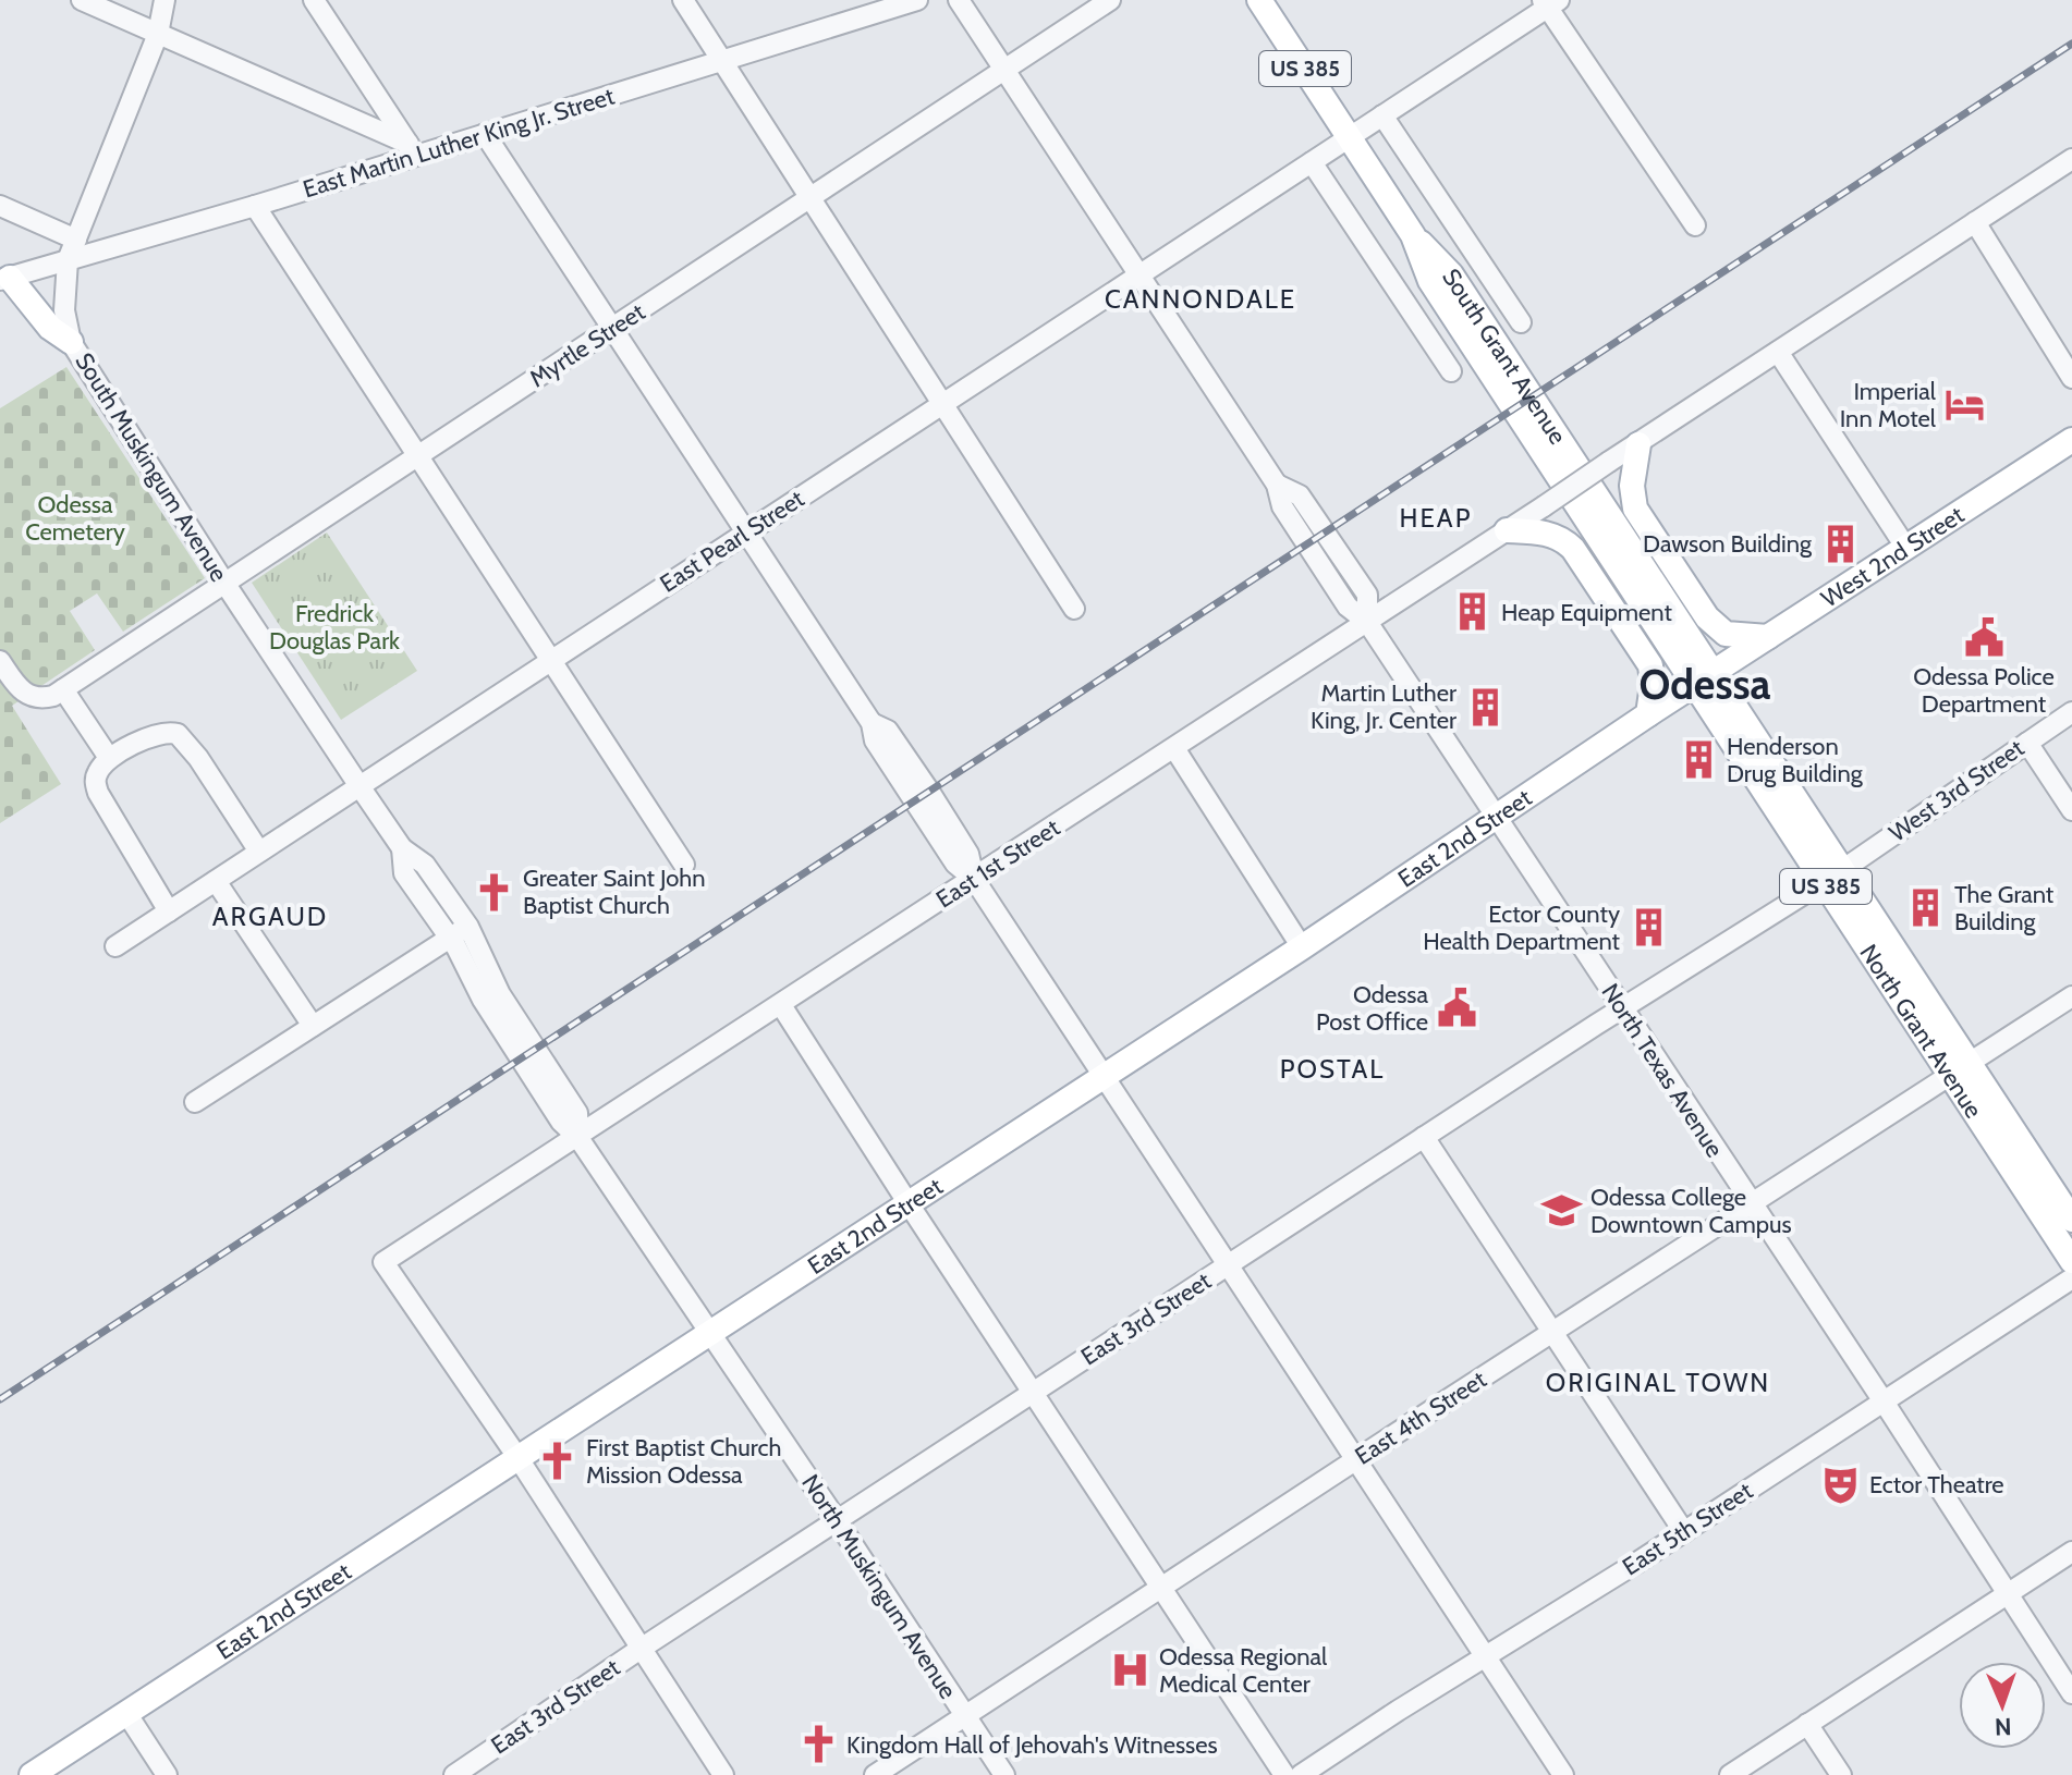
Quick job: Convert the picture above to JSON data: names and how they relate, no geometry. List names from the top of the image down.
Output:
{
  "streets": {
    "main road": [
      "US 385",
      "South Grant Avenue",
      "West 2nd Street",
      "East 2nd Street",
      "North Grant Avenue"
    ],
    "street": [
      "East Martin Luther King Jr. Street",
      "Myrtle Street",
      "South Muskingum Avenue",
      "East Pearl Street",
      "West 3rd Street",
      "East 1st Street",
      "North Texas Avenue",
      "East 3rd Street",
      "East 4th Street",
      "East 5th Street",
      "North Muskingum Avenue"
    ]
  },
  "crossings": [
    ["East Martin Luther King Jr. Street", "South Muskingum Avenue"],
    ["Myrtle Street", "South Muskingum Avenue"],
    ["South Grant Avenue", "East Pearl Street"],
    ["South Grant Avenue", "North Grant Avenue"],
    ["South Muskingum Avenue", "East Pearl Street"],
    ["South Muskingum Avenue", "North Muskingum Avenue"],
    ["West 2nd Street", "East 2nd Street"],
    ["West 2nd Street", "North Grant Avenue"],
    ["West 3rd Street", "North Grant Avenue"],
    ["West 3rd Street", "East 3rd Street"],
    ["East 2nd Street", "East 1st Street"],
    ["East 2nd Street", "North Grant Avenue"],
    ["East 2nd Street", "North Texas Avenue"],
    ["East 2nd Street", "North Muskingum Avenue"],
    ["East 1st Street", "North Texas Avenue"],
    ["East 1st Street", "North Muskingum Avenue"],
    ["North Grant Avenue", "East 3rd Street"],
    ["North Grant Avenue", "East 4th Street"],
    ["North Texas Avenue", "East 3rd Street"],
    ["North Texas Avenue", "East 4th Street"],
    ["North Texas Avenue", "East 5th Street"],
    ["East 3rd Street", "North Muskingum Avenue"],
    ["East 4th Street", "North Muskingum Avenue"]
  ],
  "districts": [
    "CANNONDALE",
    "HEAP",
    "Odessa",
    "ARGAUD",
    "POSTAL",
    "ORIGINAL TOWN"
  ],
  "parks": ["Odessa Cemetery", "Fredrick Douglas Park"],
  "places": {
    "hotel": ["Imperial Inn Motel"],
    "building": [
      "Dawson Building",
      "Heap Equipment",
      "Martin Luther King, Jr. Center",
      "Henderson Drug Building",
      "The Grant Building",
      "Ector County Health Department"
    ],
    "public building": ["Odessa Police Department", "Odessa Post Office"],
    "church": ["Greater Saint John Baptist Church", "First Baptist Church Mission Odessa", "Kingdom Hall of Jehovah's Witnesses"],
    "school or university": ["Odessa College Downtown Campus"],
    "theatre": ["Ector Theatre"],
    "hospital": ["Odessa Regional Medical Center"]
  },
  "north": "bottom"
}
